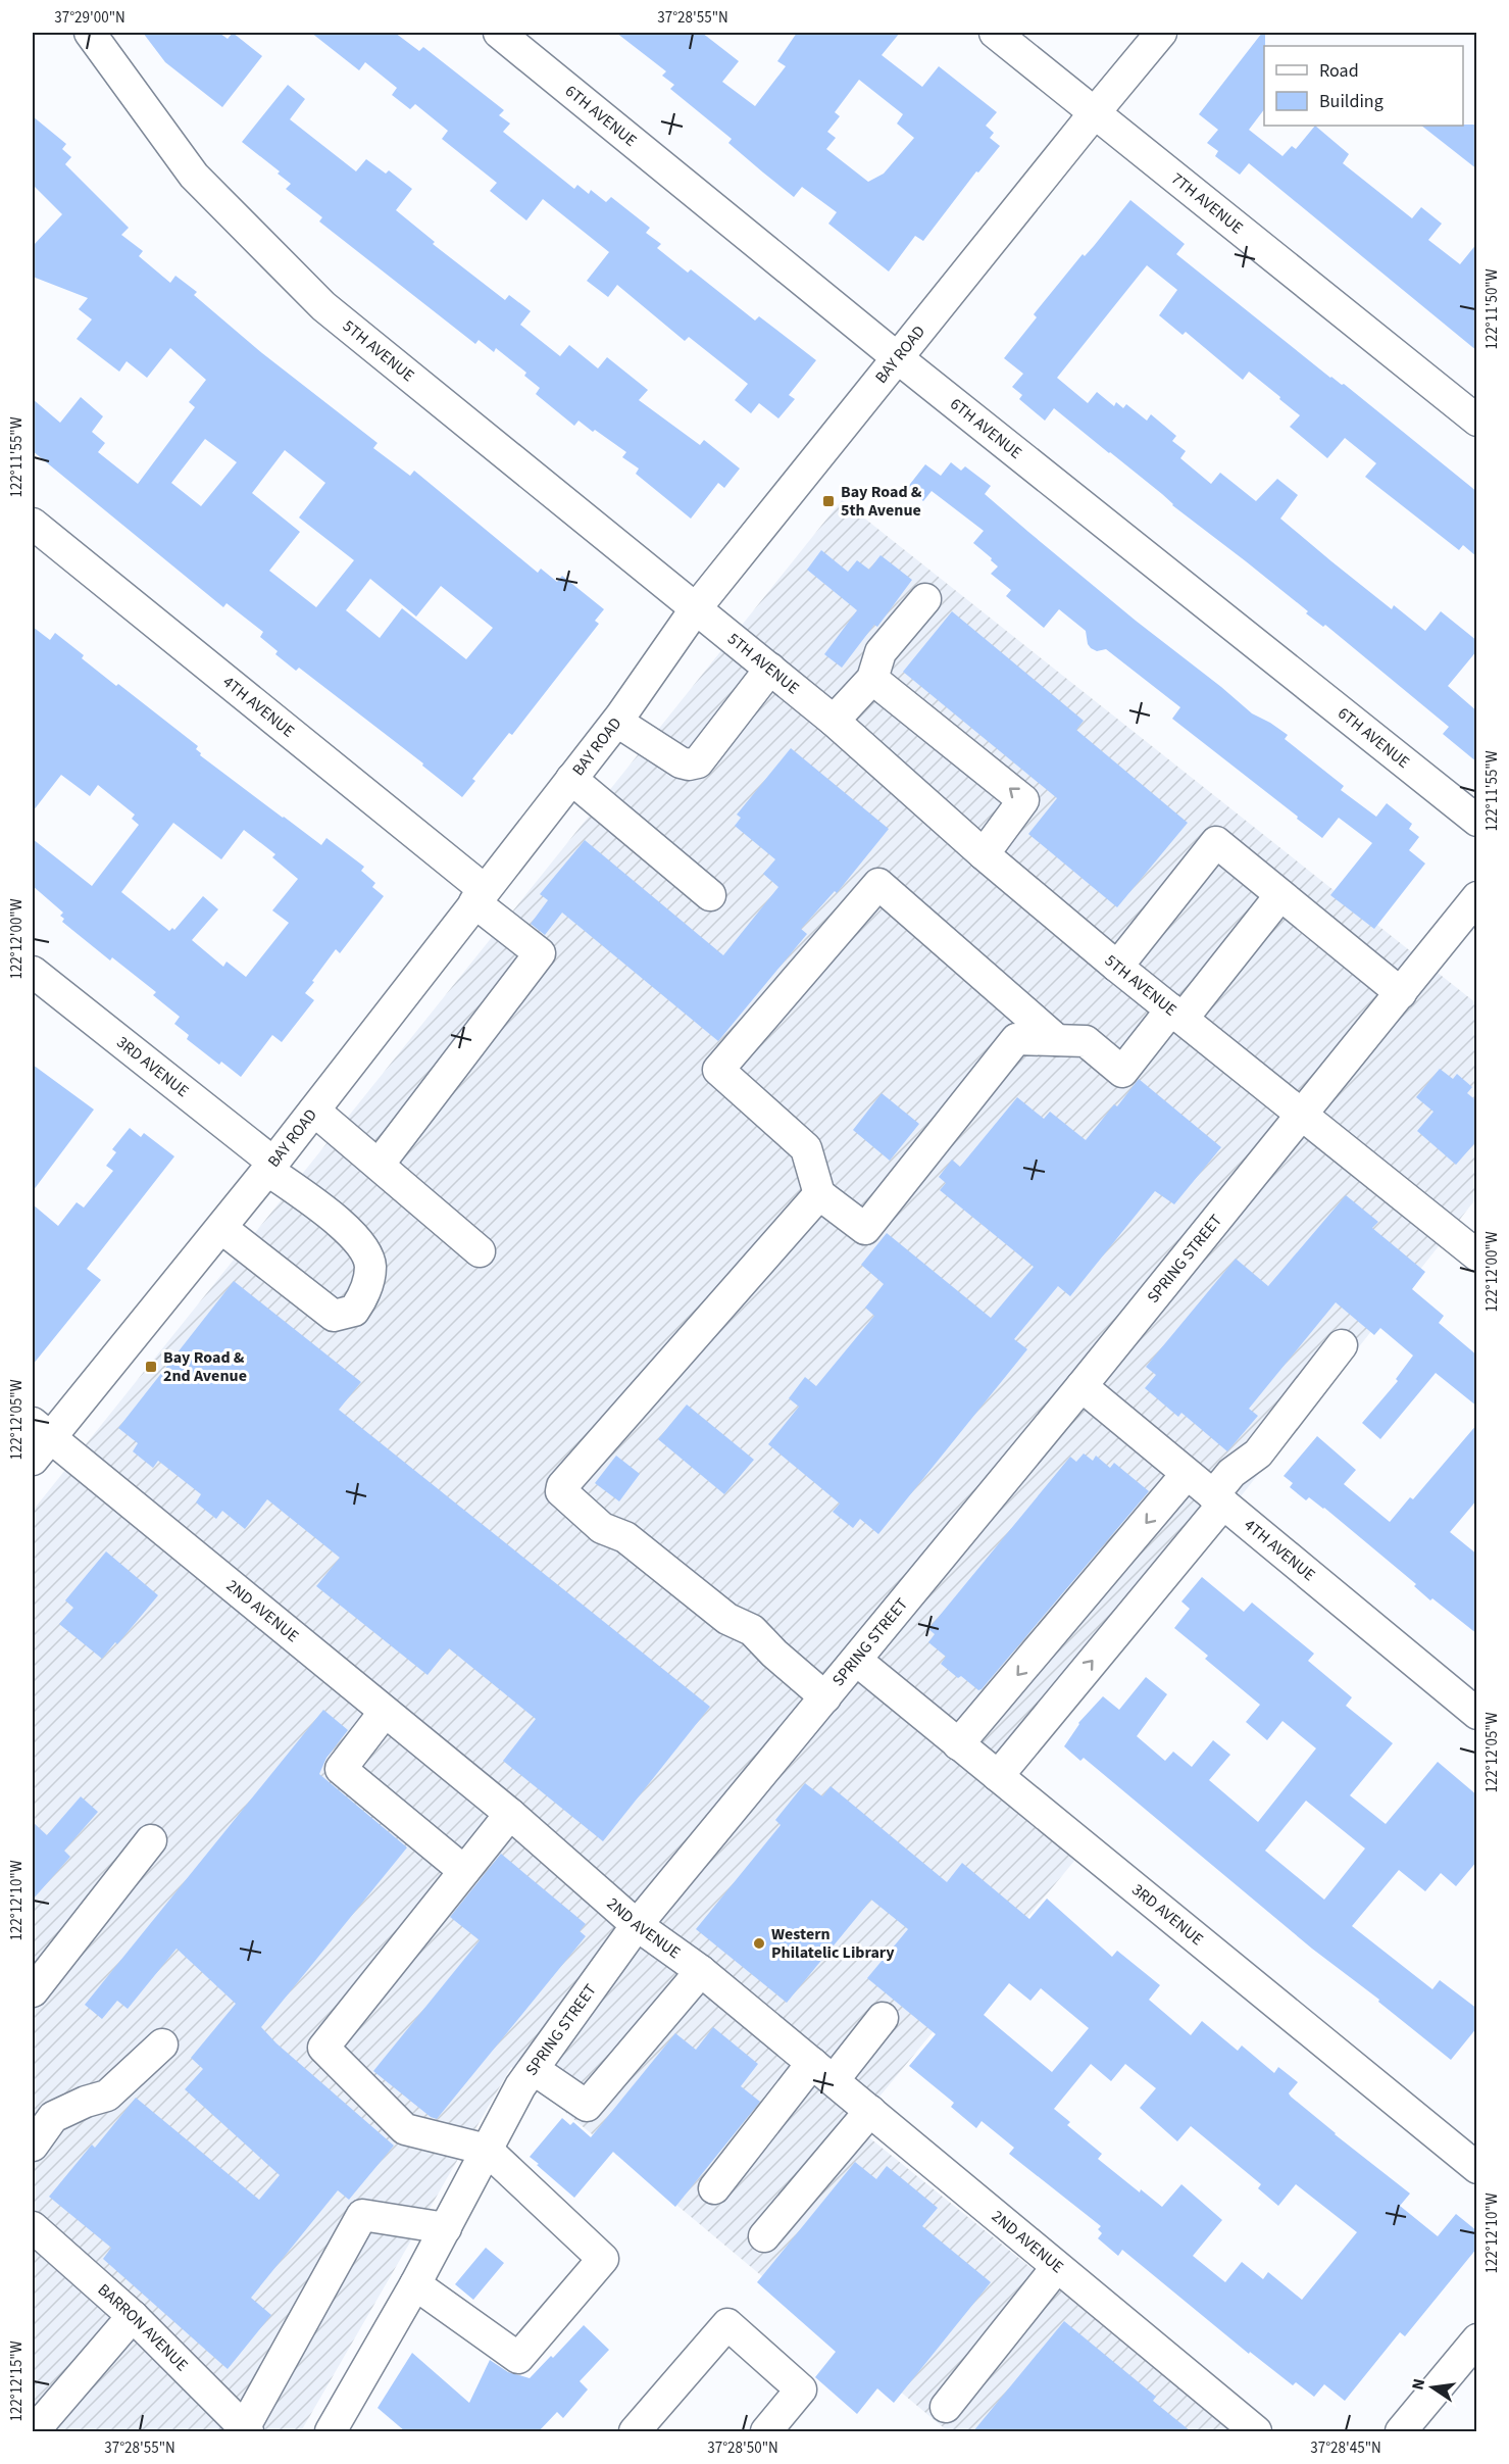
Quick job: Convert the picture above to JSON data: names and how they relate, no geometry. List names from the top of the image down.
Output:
{
  "streets": {
    "street": [
      "6TH AVENUE",
      "7TH AVENUE",
      "5TH AVENUE",
      "BAY ROAD",
      "4TH AVENUE",
      "3RD AVENUE",
      "SPRING STREET",
      "2ND AVENUE",
      "BARRON AVENUE"
    ]
  },
  "crossings": [
    ["6TH AVENUE", "BAY ROAD"],
    ["7TH AVENUE", "BAY ROAD"],
    ["5TH AVENUE", "BAY ROAD"],
    ["5TH AVENUE", "SPRING STREET"],
    ["BAY ROAD", "4TH AVENUE"],
    ["BAY ROAD", "3RD AVENUE"],
    ["BAY ROAD", "2ND AVENUE"],
    ["4TH AVENUE", "SPRING STREET"],
    ["3RD AVENUE", "SPRING STREET"],
    ["SPRING STREET", "2ND AVENUE"]
  ],
  "places": {
    "transit": ["Bay Road & 5th Avenue", "Bay Road & 2nd Avenue"],
    "other": ["Western Philatelic Library"]
  },
  "legend": ["Road", "Building"],
  "north": "left",
  "coordinates": [
    "37°29'00\"N",
    "37°28'55\"N",
    "122°11'50\"W",
    "122°11'55\"W",
    "122°12'00\"W",
    "122°12'05\"W",
    "122°12'10\"W",
    "122°12'15\"W",
    "37°28'50\"N",
    "37°28'45\"N"
  ]
}
